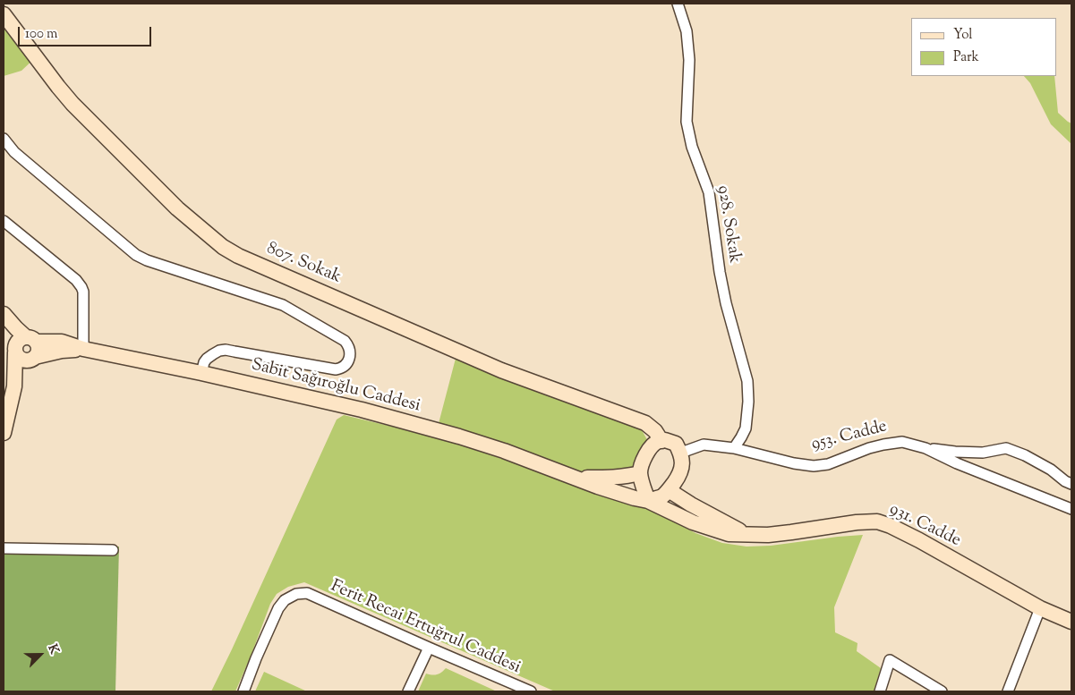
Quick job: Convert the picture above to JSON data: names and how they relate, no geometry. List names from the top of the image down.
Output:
{
  "streets": {
    "main road": ["807. Sokak", "Sabit Sağıroğlu Caddesi", "931. Cadde"],
    "street": ["928. Sokak", "953. Cadde", "Ferit Recai Ertuğrul Caddesi"]
  },
  "crossings": [
    ["928. Sokak", "953. Cadde"],
    ["807. Sokak", "Sabit Sağıroğlu Caddesi"],
    ["807. Sokak", "953. Cadde"],
    ["807. Sokak", "931. Cadde"],
    ["Sabit Sağıroğlu Caddesi", "953. Cadde"],
    ["Sabit Sağıroğlu Caddesi", "931. Cadde"],
    ["953. Cadde", "931. Cadde"]
  ],
  "legend": ["Yol", "Park"],
  "scale_bar": "100 m",
  "north": "top right"
}
